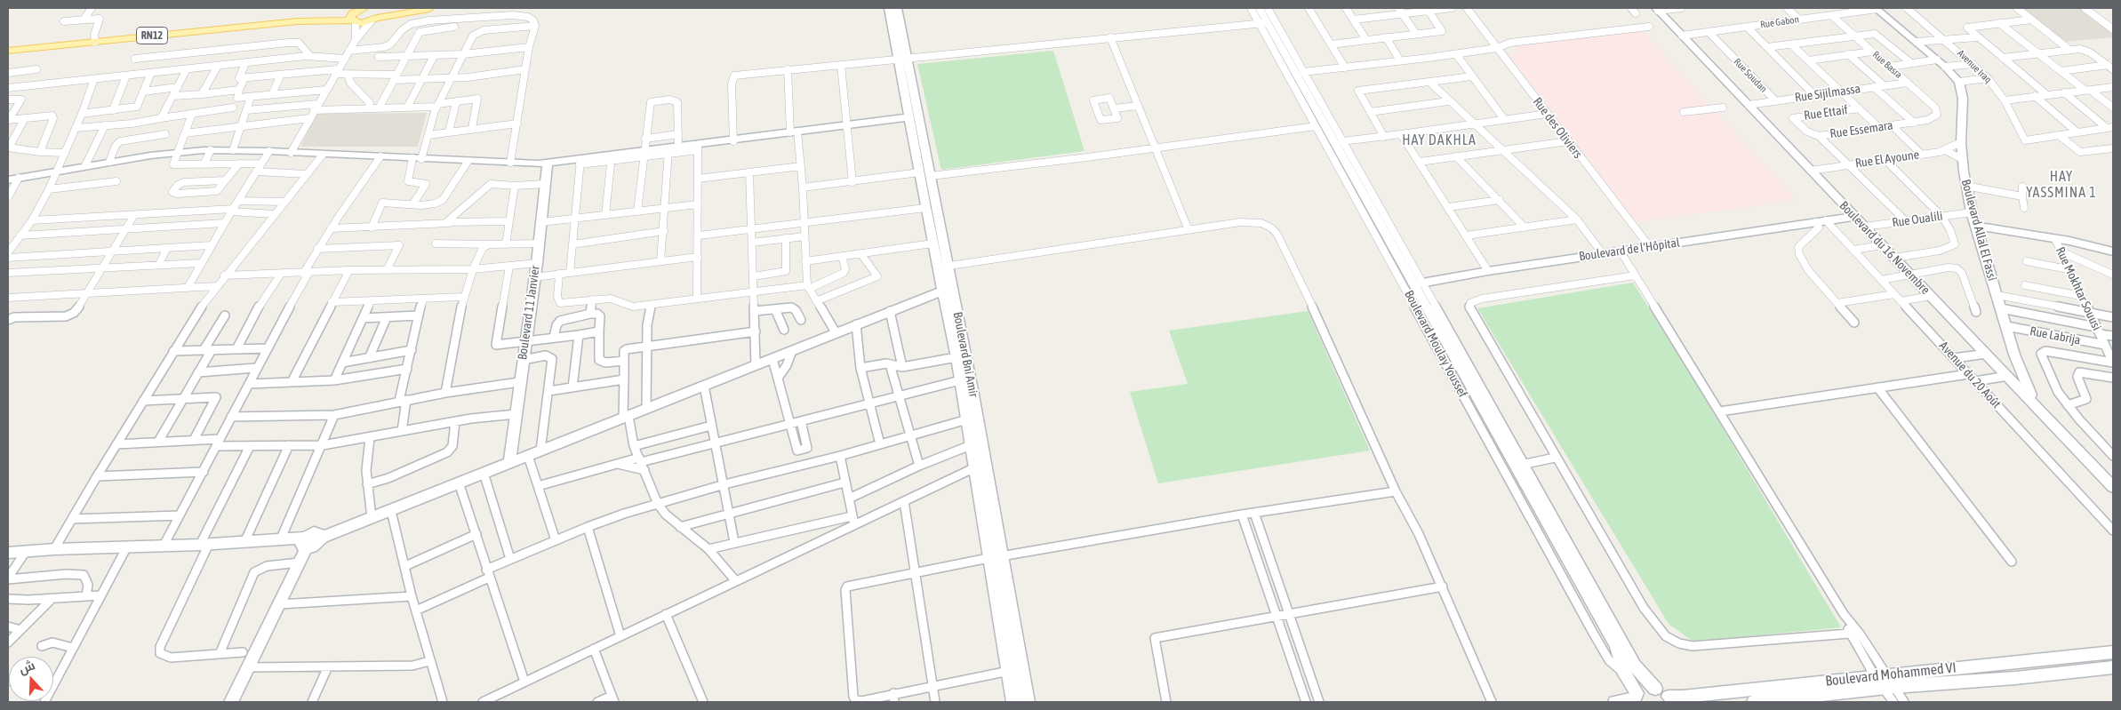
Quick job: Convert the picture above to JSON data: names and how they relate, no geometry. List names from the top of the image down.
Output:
{
  "streets": {
    "main road": ["RN12"],
    "street": [
      "Rue Gabon",
      "Rue Basra",
      "Avenue Iraq",
      "Rue Soudan",
      "Rue Sijilmassa",
      "Rue Ettaif",
      "Rue des Oliviers",
      "Rue Essemara",
      "Rue El Ayoune",
      "Rue Oualili",
      "Boulevard Allal El Fassi",
      "Boulevard du 16 Novembre",
      "Boulevard de l'Hôpital",
      "Rue Mokhtar Souusi",
      "Boulevard 11 Janvier",
      "Rue Labrija",
      "Boulevard Moulay Youssef",
      "Boulevard Bni Amir",
      "Avenue du 20 Août",
      "Boulevard Mohammed VI"
    ]
  },
  "crossings": [
    ["Rue Gabon", "Rue Basra"],
    ["Rue Gabon", "Rue Soudan"],
    ["Rue Gabon", "Boulevard du 16 Novembre"],
    ["Rue Basra", "Rue Sijilmassa"],
    ["Rue Basra", "Rue Essemara"],
    ["Rue Soudan", "Rue Sijilmassa"],
    ["Rue Sijilmassa", "Boulevard du 16 Novembre"],
    ["Rue Ettaif", "Rue Essemara"],
    ["Rue des Oliviers", "Boulevard de l'Hôpital"],
    ["Rue El Ayoune", "Boulevard Allal El Fassi"],
    ["Rue El Ayoune", "Boulevard du 16 Novembre"],
    ["Rue Oualili", "Boulevard Allal El Fassi"],
    ["Rue Oualili", "Boulevard du 16 Novembre"],
    ["Boulevard Allal El Fassi", "Boulevard du 16 Novembre"],
    ["Boulevard Allal El Fassi", "Rue Labrija"],
    ["Boulevard du 16 Novembre", "Boulevard de l'Hôpital"],
    ["Boulevard de l'Hôpital", "Boulevard Moulay Youssef"],
    ["Boulevard de l'Hôpital", "Avenue du 20 Août"],
    ["Rue Mokhtar Souusi", "Rue Labrija"],
    ["Boulevard Moulay Youssef", "Boulevard Mohammed VI"]
  ],
  "districts": ["HAY DAKHLA", "HAY YASSMINA 1"],
  "north": "top"
}
